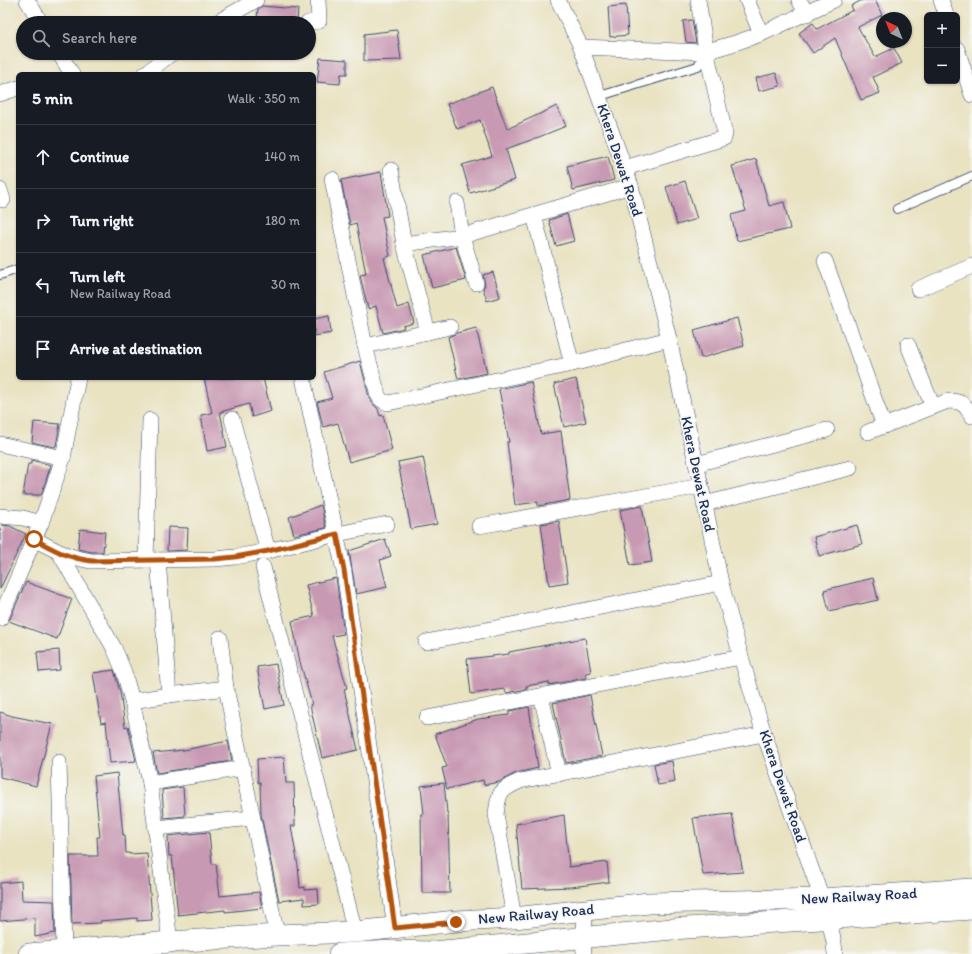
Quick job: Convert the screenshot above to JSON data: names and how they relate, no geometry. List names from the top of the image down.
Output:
{
  "streets": {
    "main road": ["New Railway Road"],
    "street": ["Khera Dewat Road"]
  },
  "crossings": [
    ["Khera Dewat Road", "New Railway Road"]
  ],
  "north": "top left",
  "page": {
    "map_buttons": ["+", "−"],
    "search": "Search here",
    "heading": ["5 min", "Walk · 350 m"],
    "list": [
      ["Continue", "140 m"],
      ["Turn right", "180 m"],
      ["Turn left", "New Railway Road", "30 m"],
      "Arrive at destination"
    ]
  }
}
